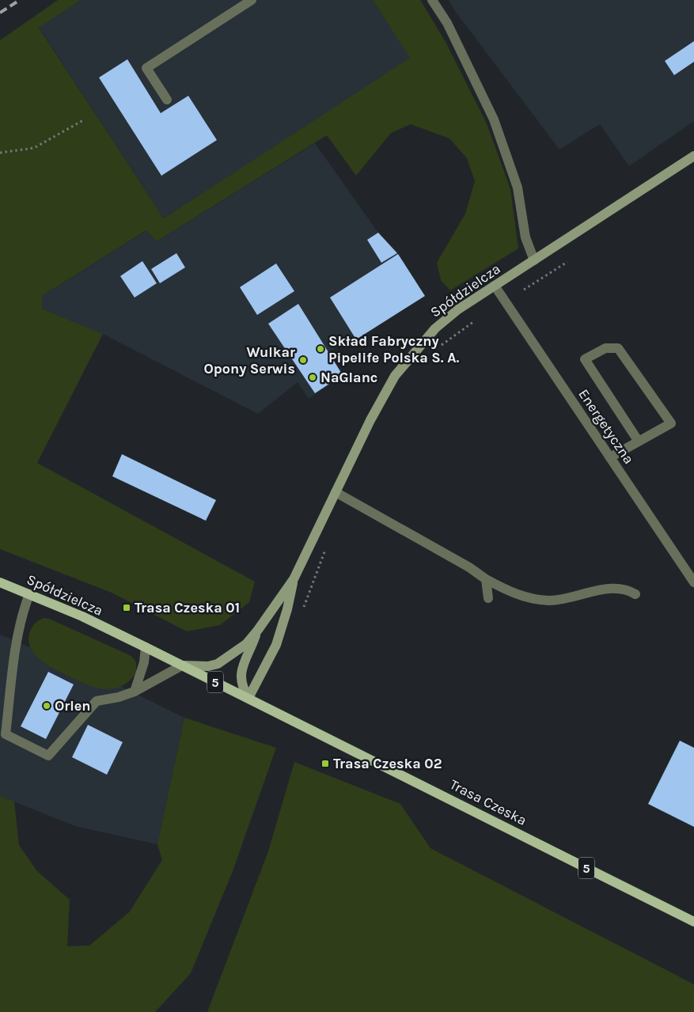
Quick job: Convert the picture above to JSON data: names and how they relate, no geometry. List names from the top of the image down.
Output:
{
  "streets": {
    "main road": ["Spółdzielcza", "5", "Trasa Czeska"],
    "street": ["Energetyczna"]
  },
  "crossings": [
    ["Spółdzielcza", "Energetyczna"],
    ["Spółdzielcza", "Trasa Czeska"]
  ],
  "places": {
    "other": [
      "Skład Fabryczny Pipelife Polska S. A.",
      "Wulkar Opony Serwis",
      "NaGlanc",
      "Orlen"
    ],
    "transit": ["Trasa Czeska 01", "Trasa Czeska 02"]
  }
}
